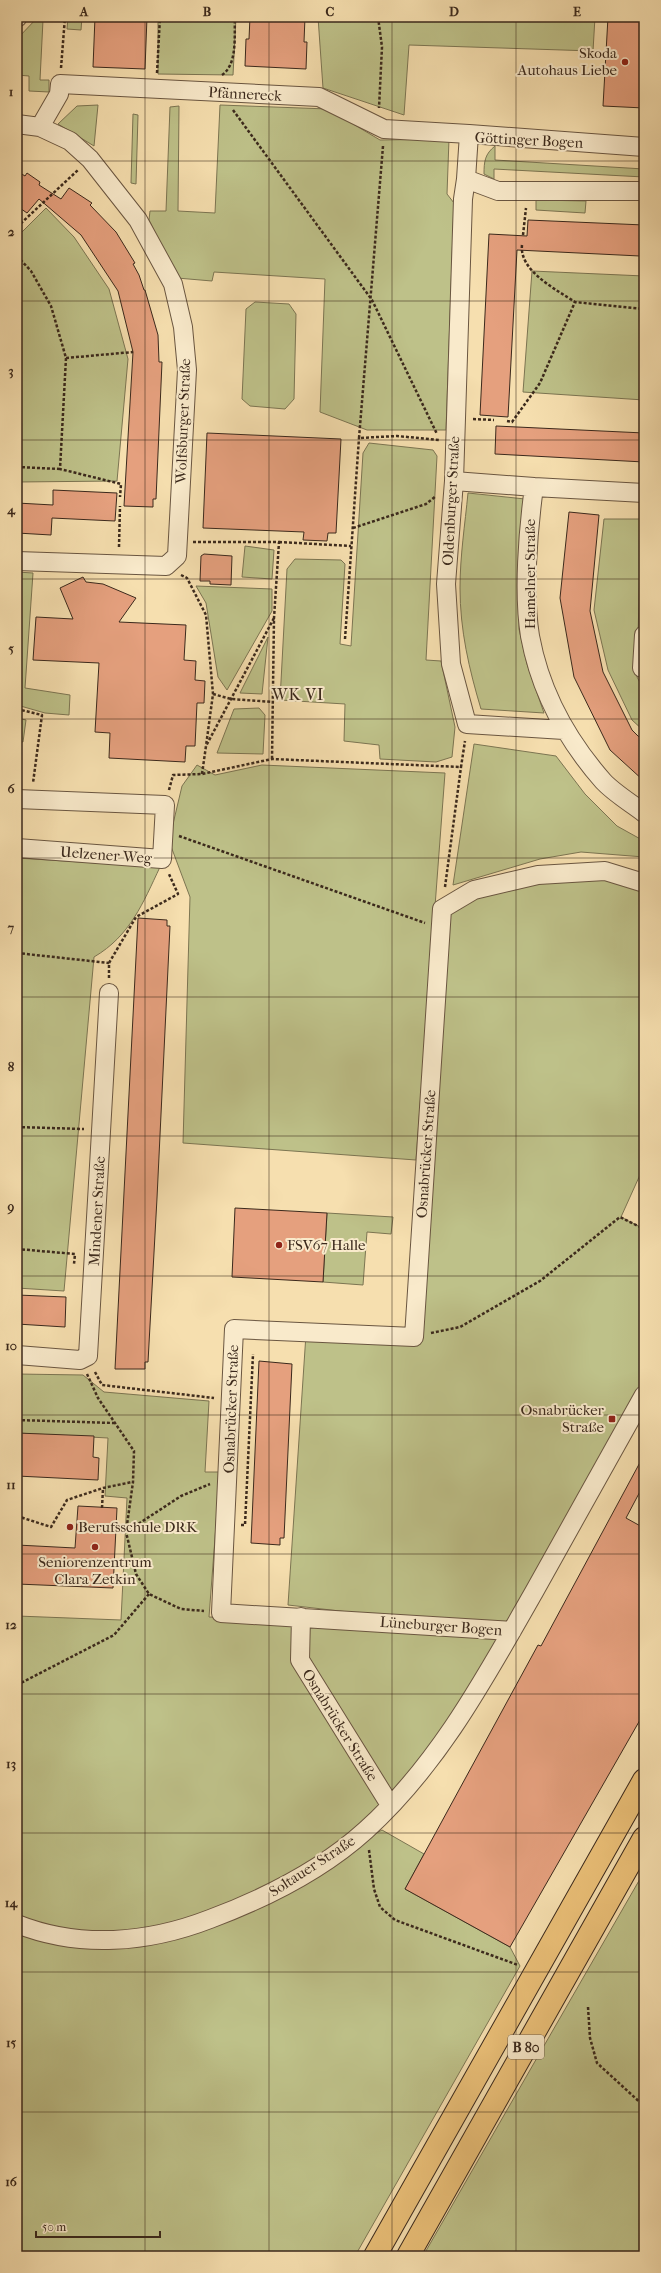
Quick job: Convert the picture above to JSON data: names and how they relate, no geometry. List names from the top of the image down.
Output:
{
  "streets": {
    "highway": ["B 80"],
    "street": [
      "Pfännereck",
      "Göttinger Bogen",
      "Wolfsburger Straße",
      "Oldenburger Straße",
      "Hamelner Straße",
      "Uelzener Weg",
      "Osnabrücker Straße",
      "Mindener Straße",
      "Lüneburger Bogen",
      "Soltauer Straße"
    ]
  },
  "crossings": [
    ["Pfännereck", "Göttinger Bogen"],
    ["Göttinger Bogen", "Oldenburger Straße"],
    ["Osnabrücker Straße", "Lüneburger Bogen"],
    ["Osnabrücker Straße", "Soltauer Straße"],
    ["Lüneburger Bogen", "Soltauer Straße"]
  ],
  "districts": ["WK VI"],
  "places": {
    "other": [
      "Skoda Autohaus Liebe",
      "FSV67 Halle",
      "Berufsschule DRK",
      "Seniorenzentrum Clara Zetkin"
    ],
    "transit": ["Osnabrücker Straße"]
  },
  "scale_bar": "50 m",
  "grid": {
    "columns": [
      "A",
      "B",
      "C",
      "D",
      "E"
    ],
    "rows": [
      "1",
      "2",
      "3",
      "4",
      "5",
      "6",
      "7",
      "8",
      "9",
      "10",
      "11",
      "12",
      "13",
      "14",
      "15",
      "16"
    ]
  }
}
